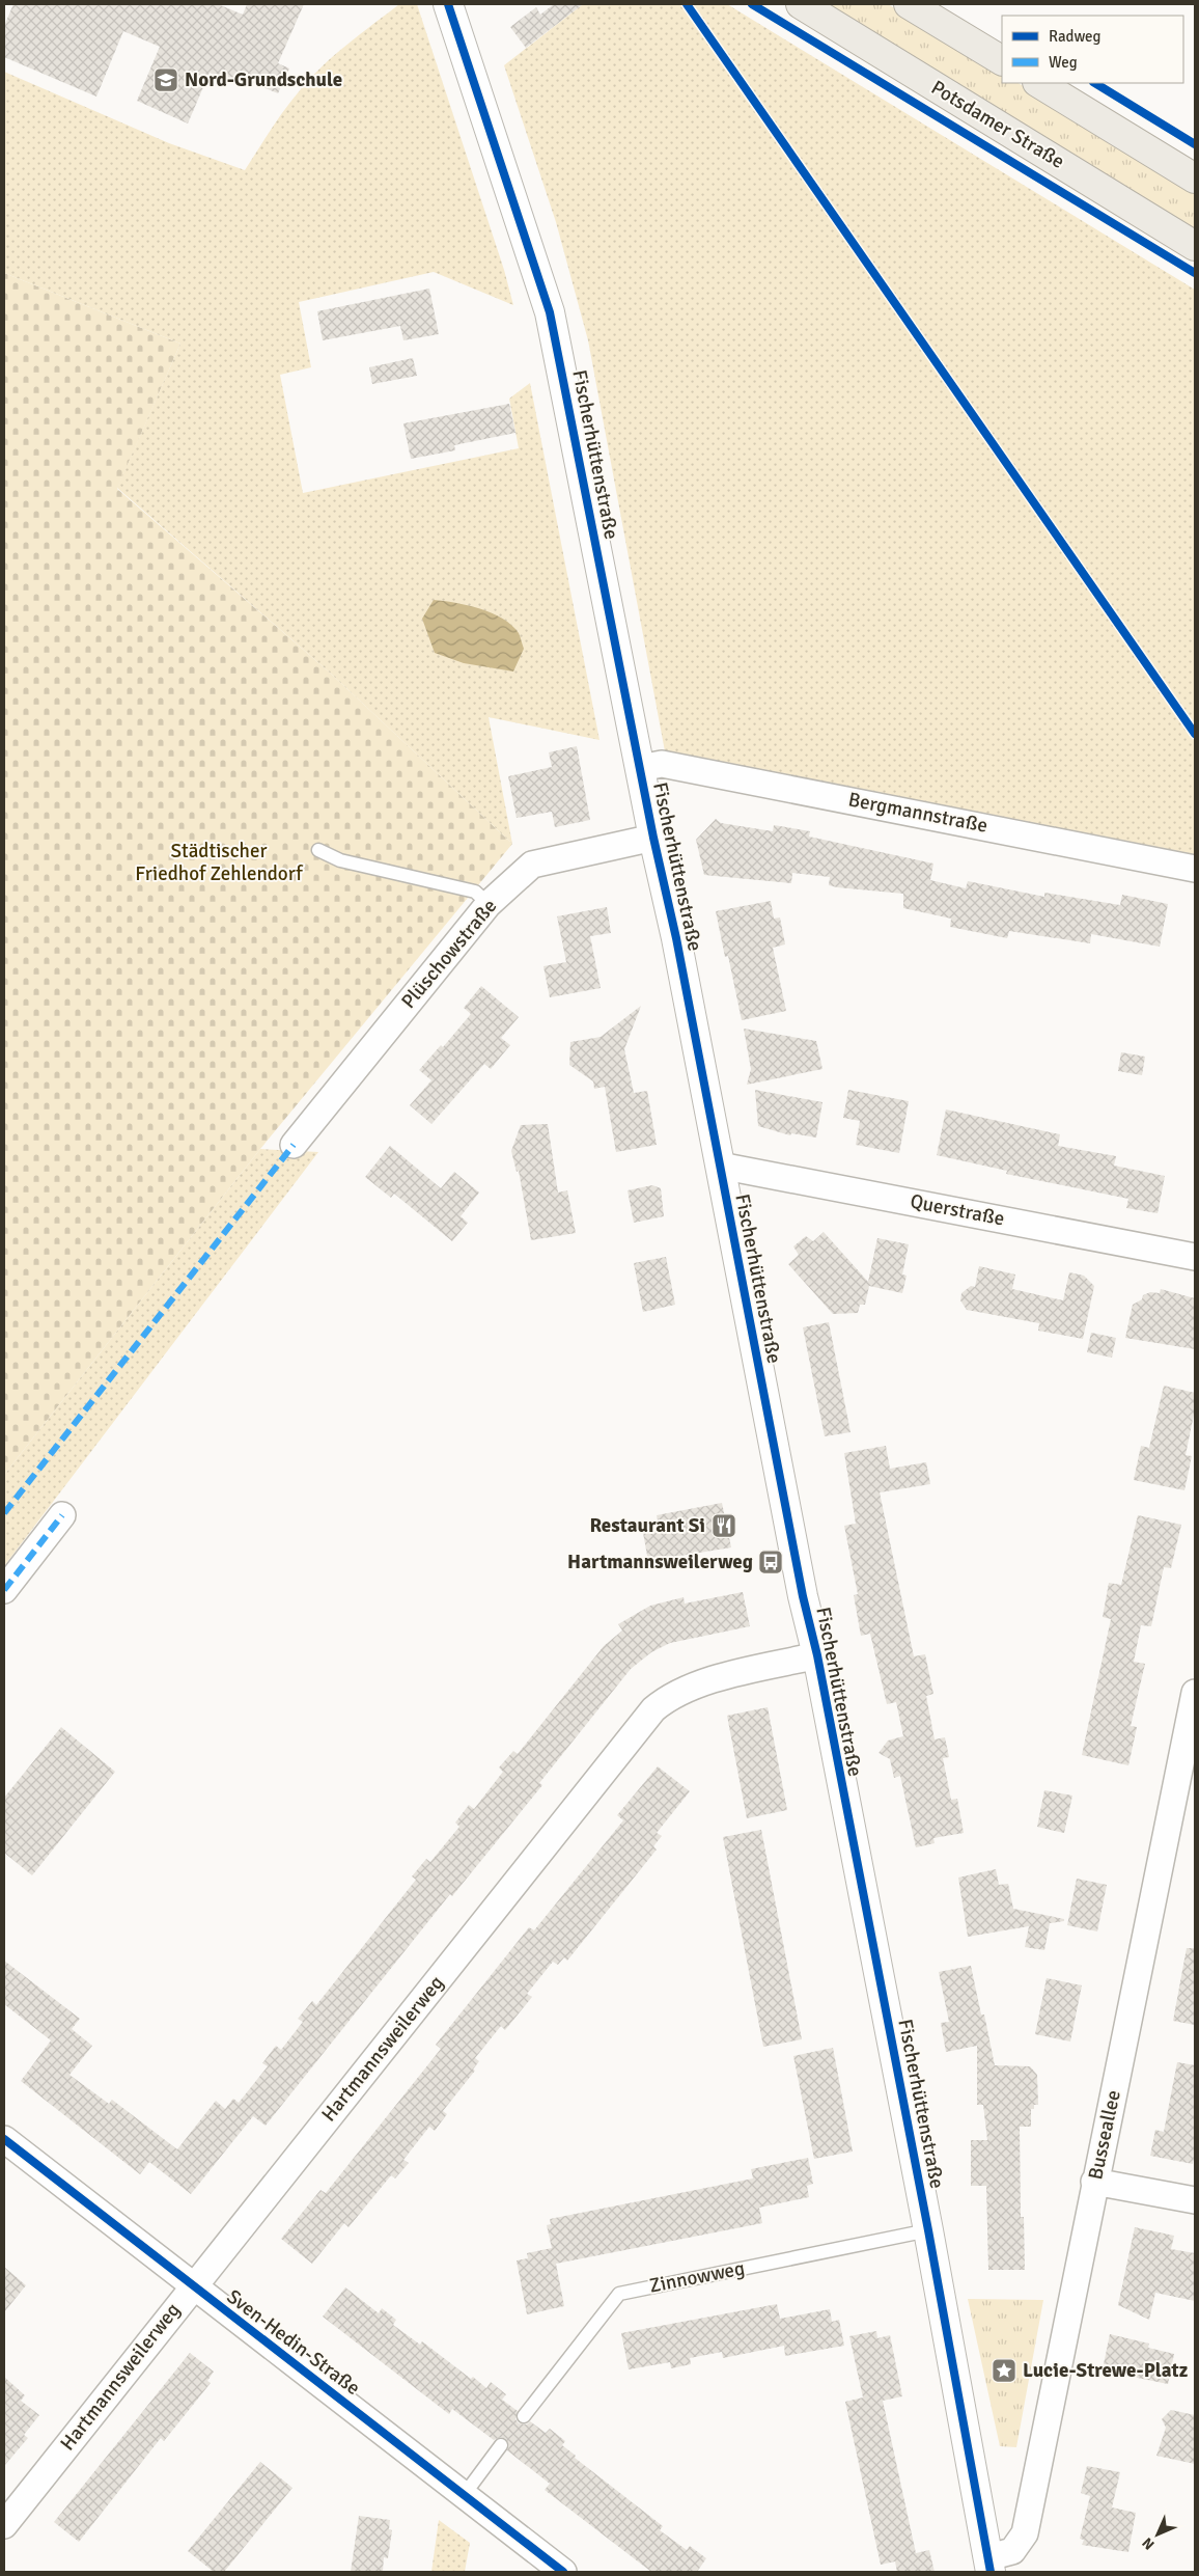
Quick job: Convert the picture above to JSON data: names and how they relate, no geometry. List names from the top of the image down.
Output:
{
  "streets": {
    "main road": ["Potsdamer Straße"],
    "street": [
      "Fischerhüttenstraße",
      "Bergmannstraße",
      "Plüschowstraße",
      "Querstraße",
      "Hartmannsweilerweg",
      "Busseallee",
      "Sven-Hedin-Straße"
    ],
    "lane": ["Zinnowweg"]
  },
  "crossings": [
    ["Fischerhüttenstraße", "Bergmannstraße"],
    ["Fischerhüttenstraße", "Plüschowstraße"],
    ["Fischerhüttenstraße", "Querstraße"],
    ["Fischerhüttenstraße", "Hartmannsweilerweg"],
    ["Fischerhüttenstraße", "Busseallee"],
    ["Fischerhüttenstraße", "Zinnowweg"],
    ["Hartmannsweilerweg", "Sven-Hedin-Straße"]
  ],
  "parks": ["Städtischer Friedhof Zehlendorf"],
  "places": {
    "school or university": ["Nord-Grundschule"],
    "restaurant": ["Restaurant Si"],
    "bus stop": ["Hartmannsweilerweg"],
    "place": ["Lucie-Strewe-Platz"]
  },
  "legend": ["Radweg", "Weg"],
  "north": "bottom left"
}
